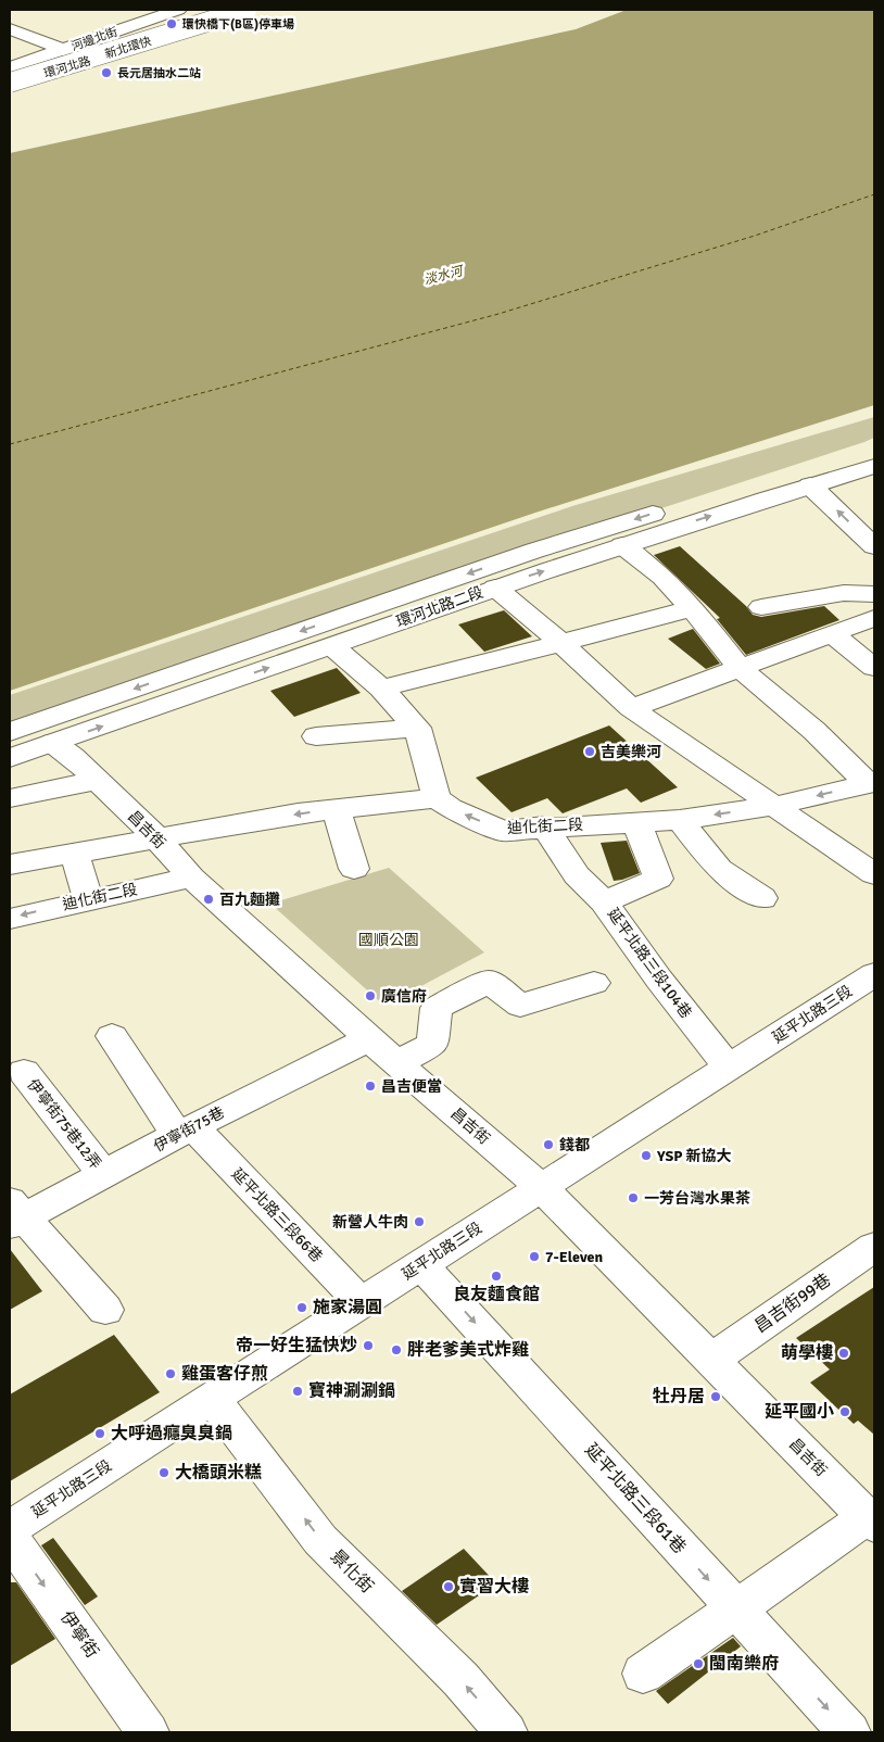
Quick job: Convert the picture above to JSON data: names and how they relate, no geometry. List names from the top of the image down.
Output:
{
  "streets": {
    "main road": [
      "河邊北街",
      "新北環快",
      "環河北路",
      "環河北路二段",
      "迪化街二段",
      "昌吉街",
      "延平北路三段104巷",
      "延平北路三段",
      "伊寧街75巷12弄",
      "伊寧街75巷",
      "延平北路三段66巷",
      "昌吉街99巷",
      "延平北路三段61巷",
      "景化街",
      "伊寧街"
    ]
  },
  "crossings": [
    ["河邊北街", "新北環快"],
    ["河邊北街", "環河北路"],
    ["新北環快", "環河北路"],
    ["環河北路二段", "昌吉街"],
    ["迪化街二段", "昌吉街"],
    ["迪化街二段", "延平北路三段104巷"],
    ["昌吉街", "延平北路三段"],
    ["昌吉街", "伊寧街75巷"],
    ["昌吉街", "昌吉街99巷"],
    ["延平北路三段104巷", "延平北路三段"],
    ["延平北路三段", "延平北路三段66巷"],
    ["延平北路三段", "延平北路三段61巷"],
    ["延平北路三段", "景化街"],
    ["伊寧街75巷12弄", "伊寧街75巷"],
    ["伊寧街75巷", "延平北路三段66巷"]
  ],
  "one_way": ["延平北路三段61巷", "景化街", "伊寧街"],
  "water": ["淡水河"],
  "parks": ["國順公園"],
  "places": [
    "環快橋下(B區)停車場",
    "長元居抽水二站",
    "吉美樂河",
    "百九麵攤",
    "廣信府",
    "昌吉便當",
    "錢都",
    "YSP 新協大",
    "一芳台灣水果茶",
    "新營人牛肉",
    "7-Eleven",
    "良友麵食館",
    "施家湯圓",
    "帝一好生猛快炒",
    "胖老爹美式炸雞",
    "萌學樓",
    "雞蛋客仔煎",
    "寶神涮涮鍋",
    "牡丹居",
    "延平國小",
    "大呼過癮臭臭鍋",
    "大橋頭米糕",
    "實習大樓",
    "閩南樂府"
  ]
}
